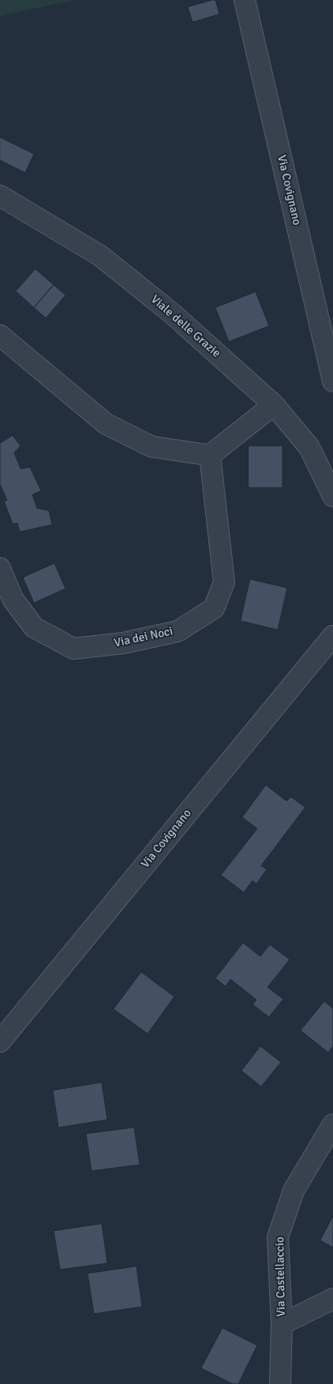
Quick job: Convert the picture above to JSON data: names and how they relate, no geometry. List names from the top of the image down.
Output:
{
  "streets": {
    "street": [
      "Via Covignano",
      "Viale delle Grazie",
      "Via dei Noci",
      "Via Castellaccio"
    ]
  }
}
